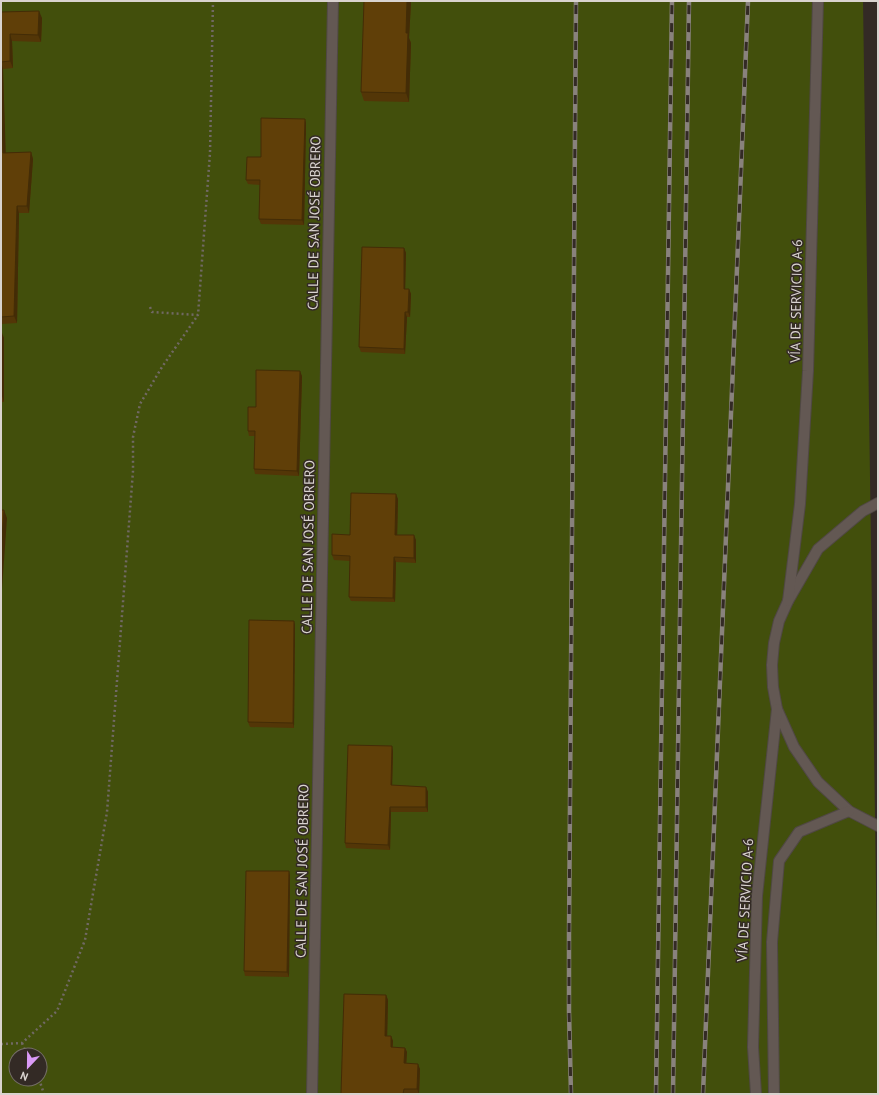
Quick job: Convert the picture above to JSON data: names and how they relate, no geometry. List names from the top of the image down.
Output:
{
  "streets": {
    "street": ["CALLE DE SAN JOSÉ OBRERO", "VÍA DE SERVICIO A-6"]
  },
  "north": "bottom"
}
